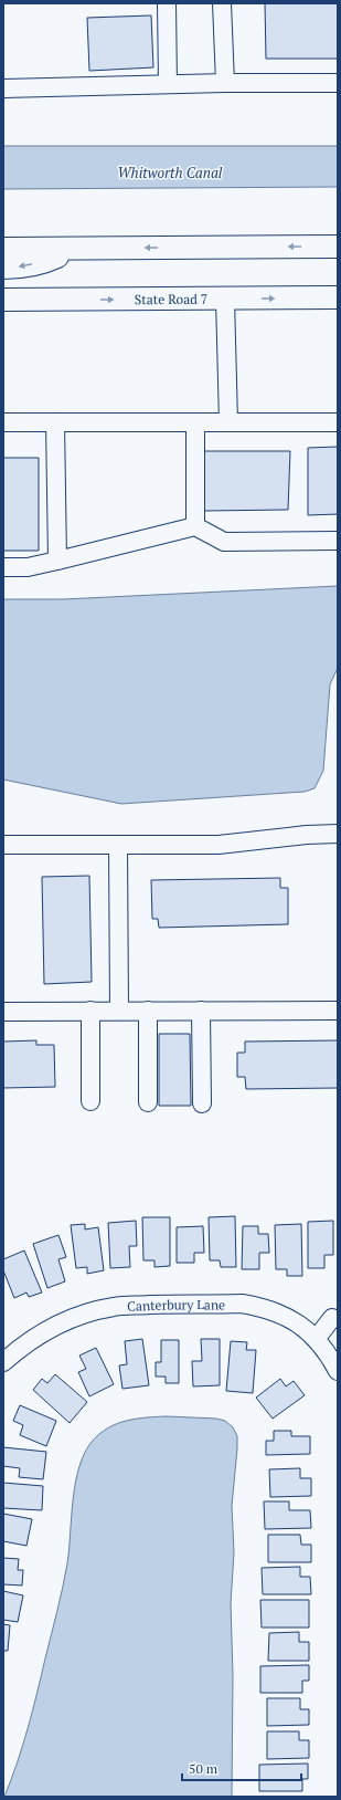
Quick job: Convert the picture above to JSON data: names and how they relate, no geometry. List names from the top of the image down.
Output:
{
  "streets": {
    "main road": ["State Road 7"],
    "street": ["Canterbury Lane"]
  },
  "water": ["Whitworth Canal"],
  "scale_bar": "50 m"
}
